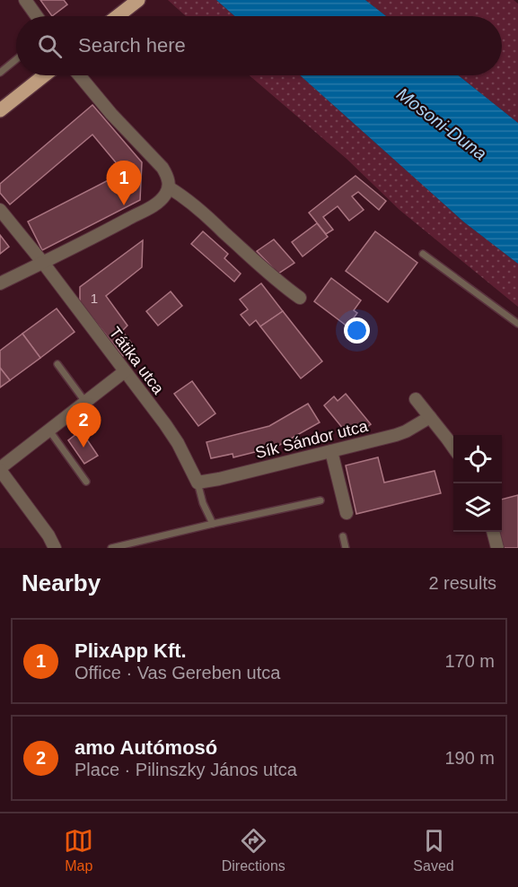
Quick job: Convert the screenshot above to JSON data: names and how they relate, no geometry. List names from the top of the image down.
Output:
{
  "streets": {
    "street": ["Tátika utca", "Sík Sándor utca"]
  },
  "crossings": [
    ["Tátika utca", "Sík Sándor utca"]
  ],
  "water": ["Mosoni-Duna"],
  "house_numbers": ["1"],
  "page": {
    "search": "Search here",
    "pins": ["1", "2"],
    "heading": ["Nearby", "2 results"],
    "list": [
      {
        "mark": "1",
        "name": "PlixApp Kft.",
        "note": "Office · Vas Gereben utca",
        "value": "170 m"
      },
      {
        "mark": "2",
        "name": "amo Autómosó",
        "note": "Place · Pilinszky János utca",
        "value": "190 m"
      }
    ],
    "nav": ["Map", "Directions", "Saved"]
  }
}
